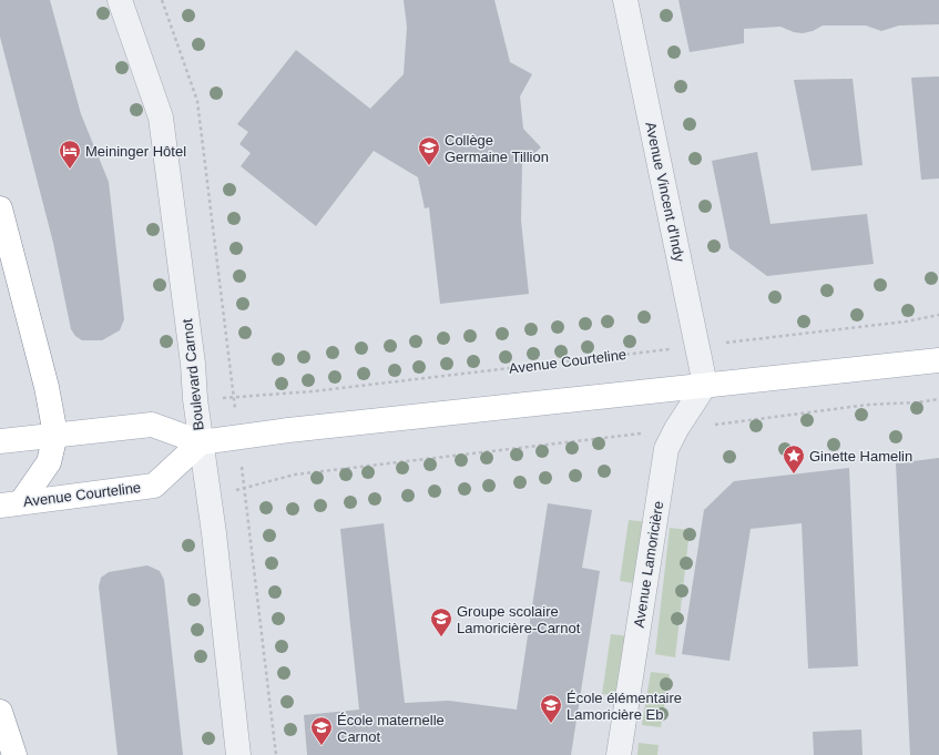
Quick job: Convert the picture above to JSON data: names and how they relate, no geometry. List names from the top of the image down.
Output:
{
  "streets": {
    "main road": ["Avenue Courteline"],
    "street": ["Avenue Vincent d'Indy", "Boulevard Carnot", "Avenue Lamoricière"]
  },
  "crossings": [
    ["Avenue Vincent d'Indy", "Avenue Courteline"],
    ["Avenue Vincent d'Indy", "Avenue Lamoricière"],
    ["Avenue Courteline", "Boulevard Carnot"]
  ],
  "places": {
    "school or university": [
      "Collège Germaine Tillion",
      "Groupe scolaire Lamoricière-Carnot",
      "École élémentaire Lamoricière Eb",
      "École maternelle Carnot"
    ],
    "hotel": ["Meininger Hôtel"],
    "place": ["Ginette Hamelin"]
  }
}
